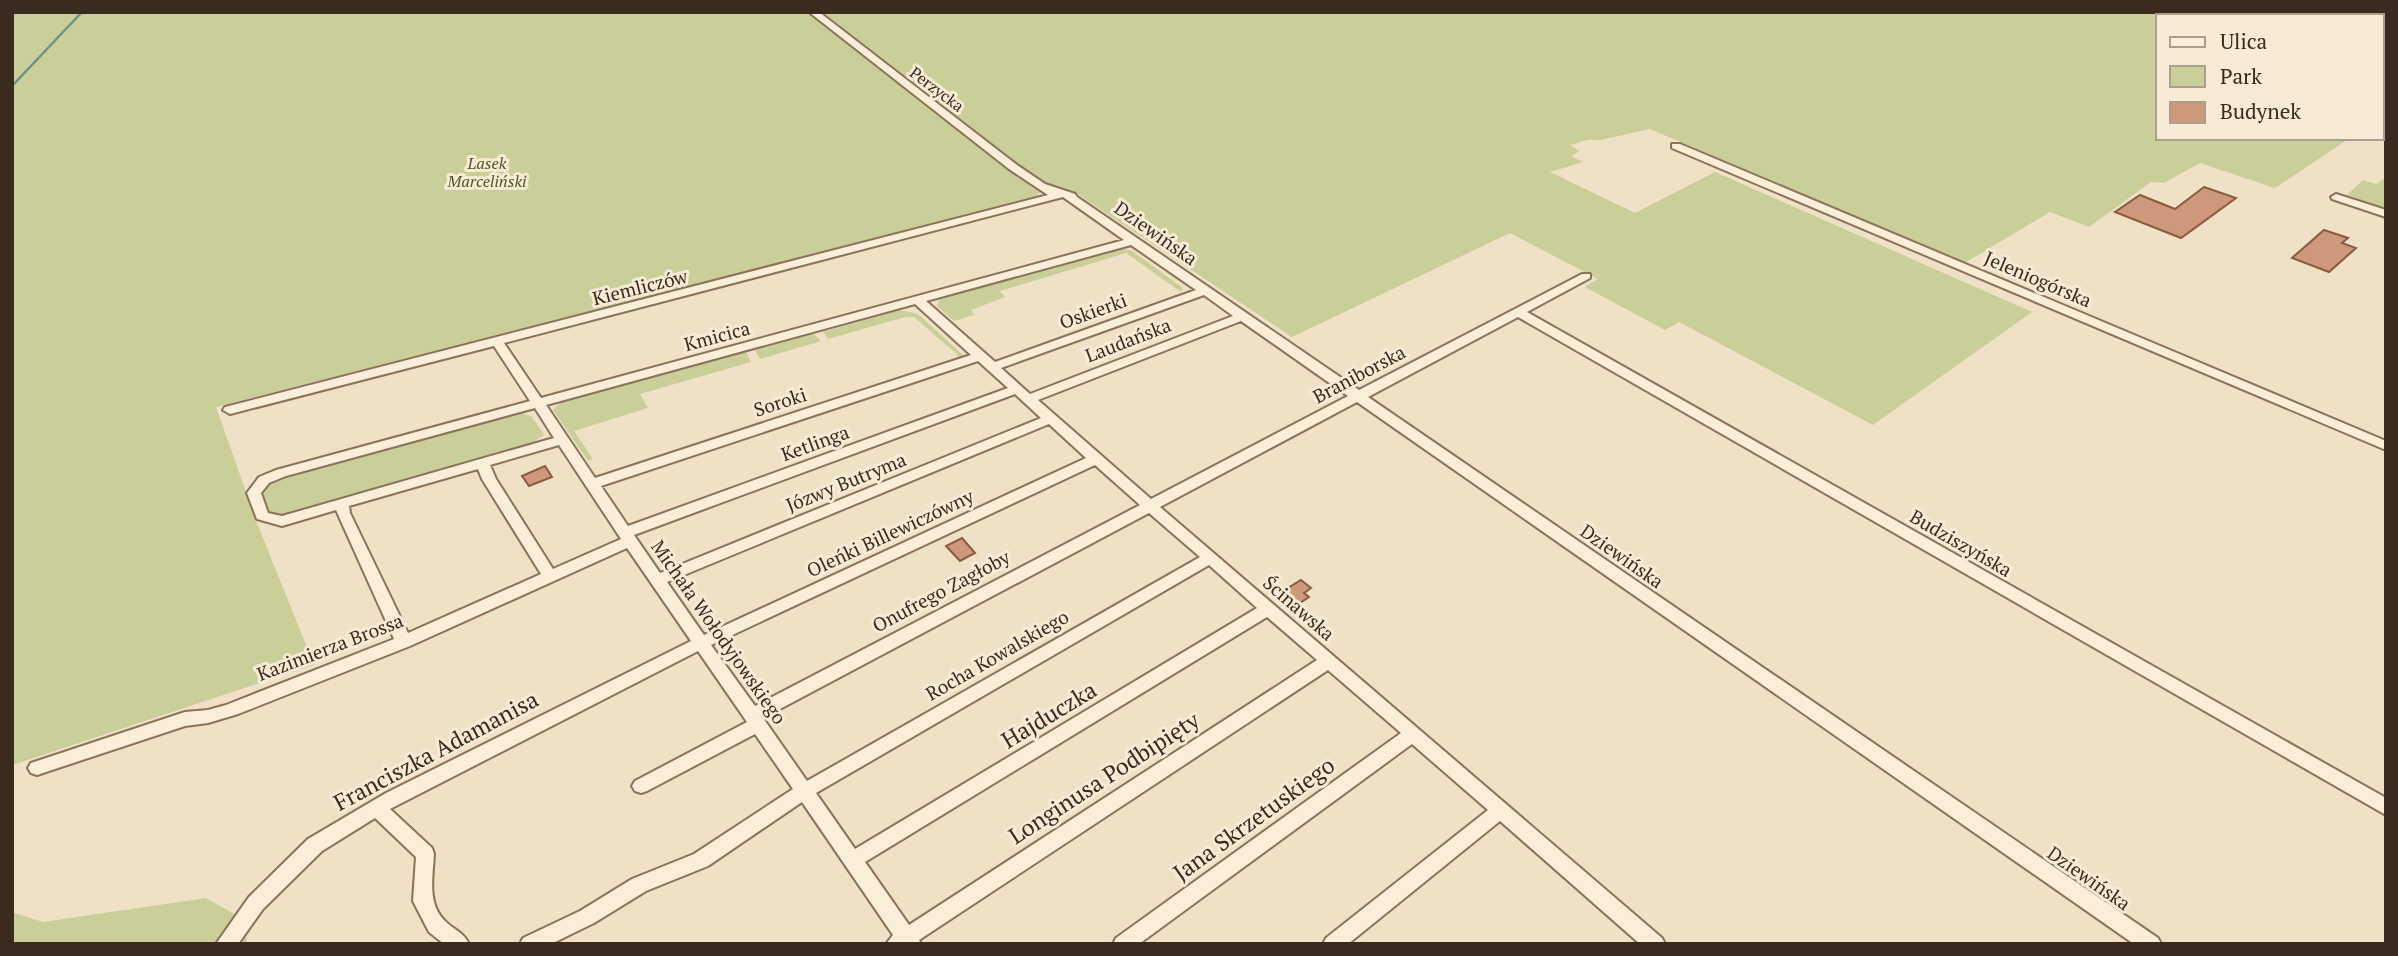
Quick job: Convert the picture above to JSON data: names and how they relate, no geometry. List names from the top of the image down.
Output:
{
  "streets": {
    "street": [
      "Perzycka",
      "Dziewińska",
      "Jeleniogórska",
      "Kiemliczów",
      "Oskierki",
      "Kmicica",
      "Laudańska",
      "Braniborska",
      "Soroki",
      "Ketlinga",
      "Józwy Butryma",
      "Oleńki Billewiczówny",
      "Budziszyńska",
      "Onufrego Zagłoby",
      "Ścinawska",
      "Michała Wołodyjowskiego",
      "Kazimierza Brossa",
      "Rocha Kowalskiego",
      "Hajduczka",
      "Franciszka Adamanisa",
      "Longinusa Podbipięty",
      "Jana Skrzetuskiego"
    ]
  },
  "crossings": [
    ["Perzycka", "Dziewińska"],
    ["Dziewińska", "Kiemliczów"],
    ["Dziewińska", "Oskierki"],
    ["Dziewińska", "Kmicica"],
    ["Dziewińska", "Laudańska"],
    ["Dziewińska", "Braniborska"],
    ["Kiemliczów", "Michała Wołodyjowskiego"],
    ["Oskierki", "Soroki"],
    ["Oskierki", "Ścinawska"],
    ["Kmicica", "Ścinawska"],
    ["Kmicica", "Michała Wołodyjowskiego"],
    ["Laudańska", "Ketlinga"],
    ["Laudańska", "Ścinawska"],
    ["Braniborska", "Budziszyńska"],
    ["Braniborska", "Onufrego Zagłoby"],
    ["Braniborska", "Ścinawska"],
    ["Soroki", "Ścinawska"],
    ["Soroki", "Michała Wołodyjowskiego"],
    ["Ketlinga", "Ścinawska"],
    ["Ketlinga", "Michała Wołodyjowskiego"],
    ["Ketlinga", "Kazimierza Brossa"],
    ["Józwy Butryma", "Ścinawska"],
    ["Józwy Butryma", "Michała Wołodyjowskiego"],
    ["Oleńki Billewiczówny", "Ścinawska"],
    ["Oleńki Billewiczówny", "Michała Wołodyjowskiego"],
    ["Oleńki Billewiczówny", "Franciszka Adamanisa"],
    ["Onufrego Zagłoby", "Ścinawska"],
    ["Onufrego Zagłoby", "Michała Wołodyjowskiego"],
    ["Ścinawska", "Rocha Kowalskiego"],
    ["Ścinawska", "Hajduczka"],
    ["Ścinawska", "Longinusa Podbipięty"],
    ["Ścinawska", "Jana Skrzetuskiego"],
    ["Michała Wołodyjowskiego", "Kazimierza Brossa"],
    ["Michała Wołodyjowskiego", "Rocha Kowalskiego"],
    ["Michała Wołodyjowskiego", "Hajduczka"],
    ["Michała Wołodyjowskiego", "Franciszka Adamanisa"],
    ["Michała Wołodyjowskiego", "Longinusa Podbipięty"]
  ],
  "parks": ["Lasek Marceliński"],
  "legend": ["Ulica", "Park", "Budynek"]
}
